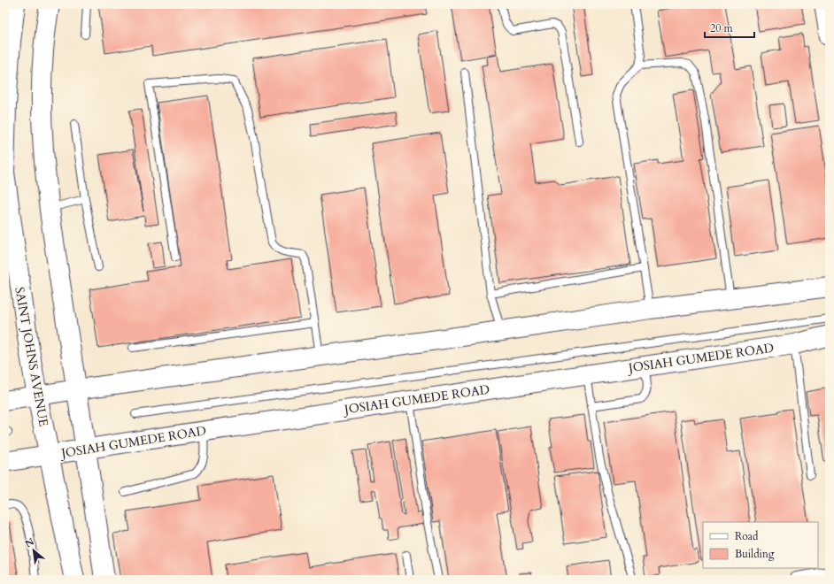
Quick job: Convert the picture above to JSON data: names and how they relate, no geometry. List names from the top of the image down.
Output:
{
  "streets": {
    "main road": ["SAINT JOHNS AVENUE", "JOSIAH GUMEDE ROAD"]
  },
  "crossings": [
    ["SAINT JOHNS AVENUE", "JOSIAH GUMEDE ROAD"]
  ],
  "legend": ["Road", "Building"],
  "scale_bar": "20 m",
  "north": "top left"
}
